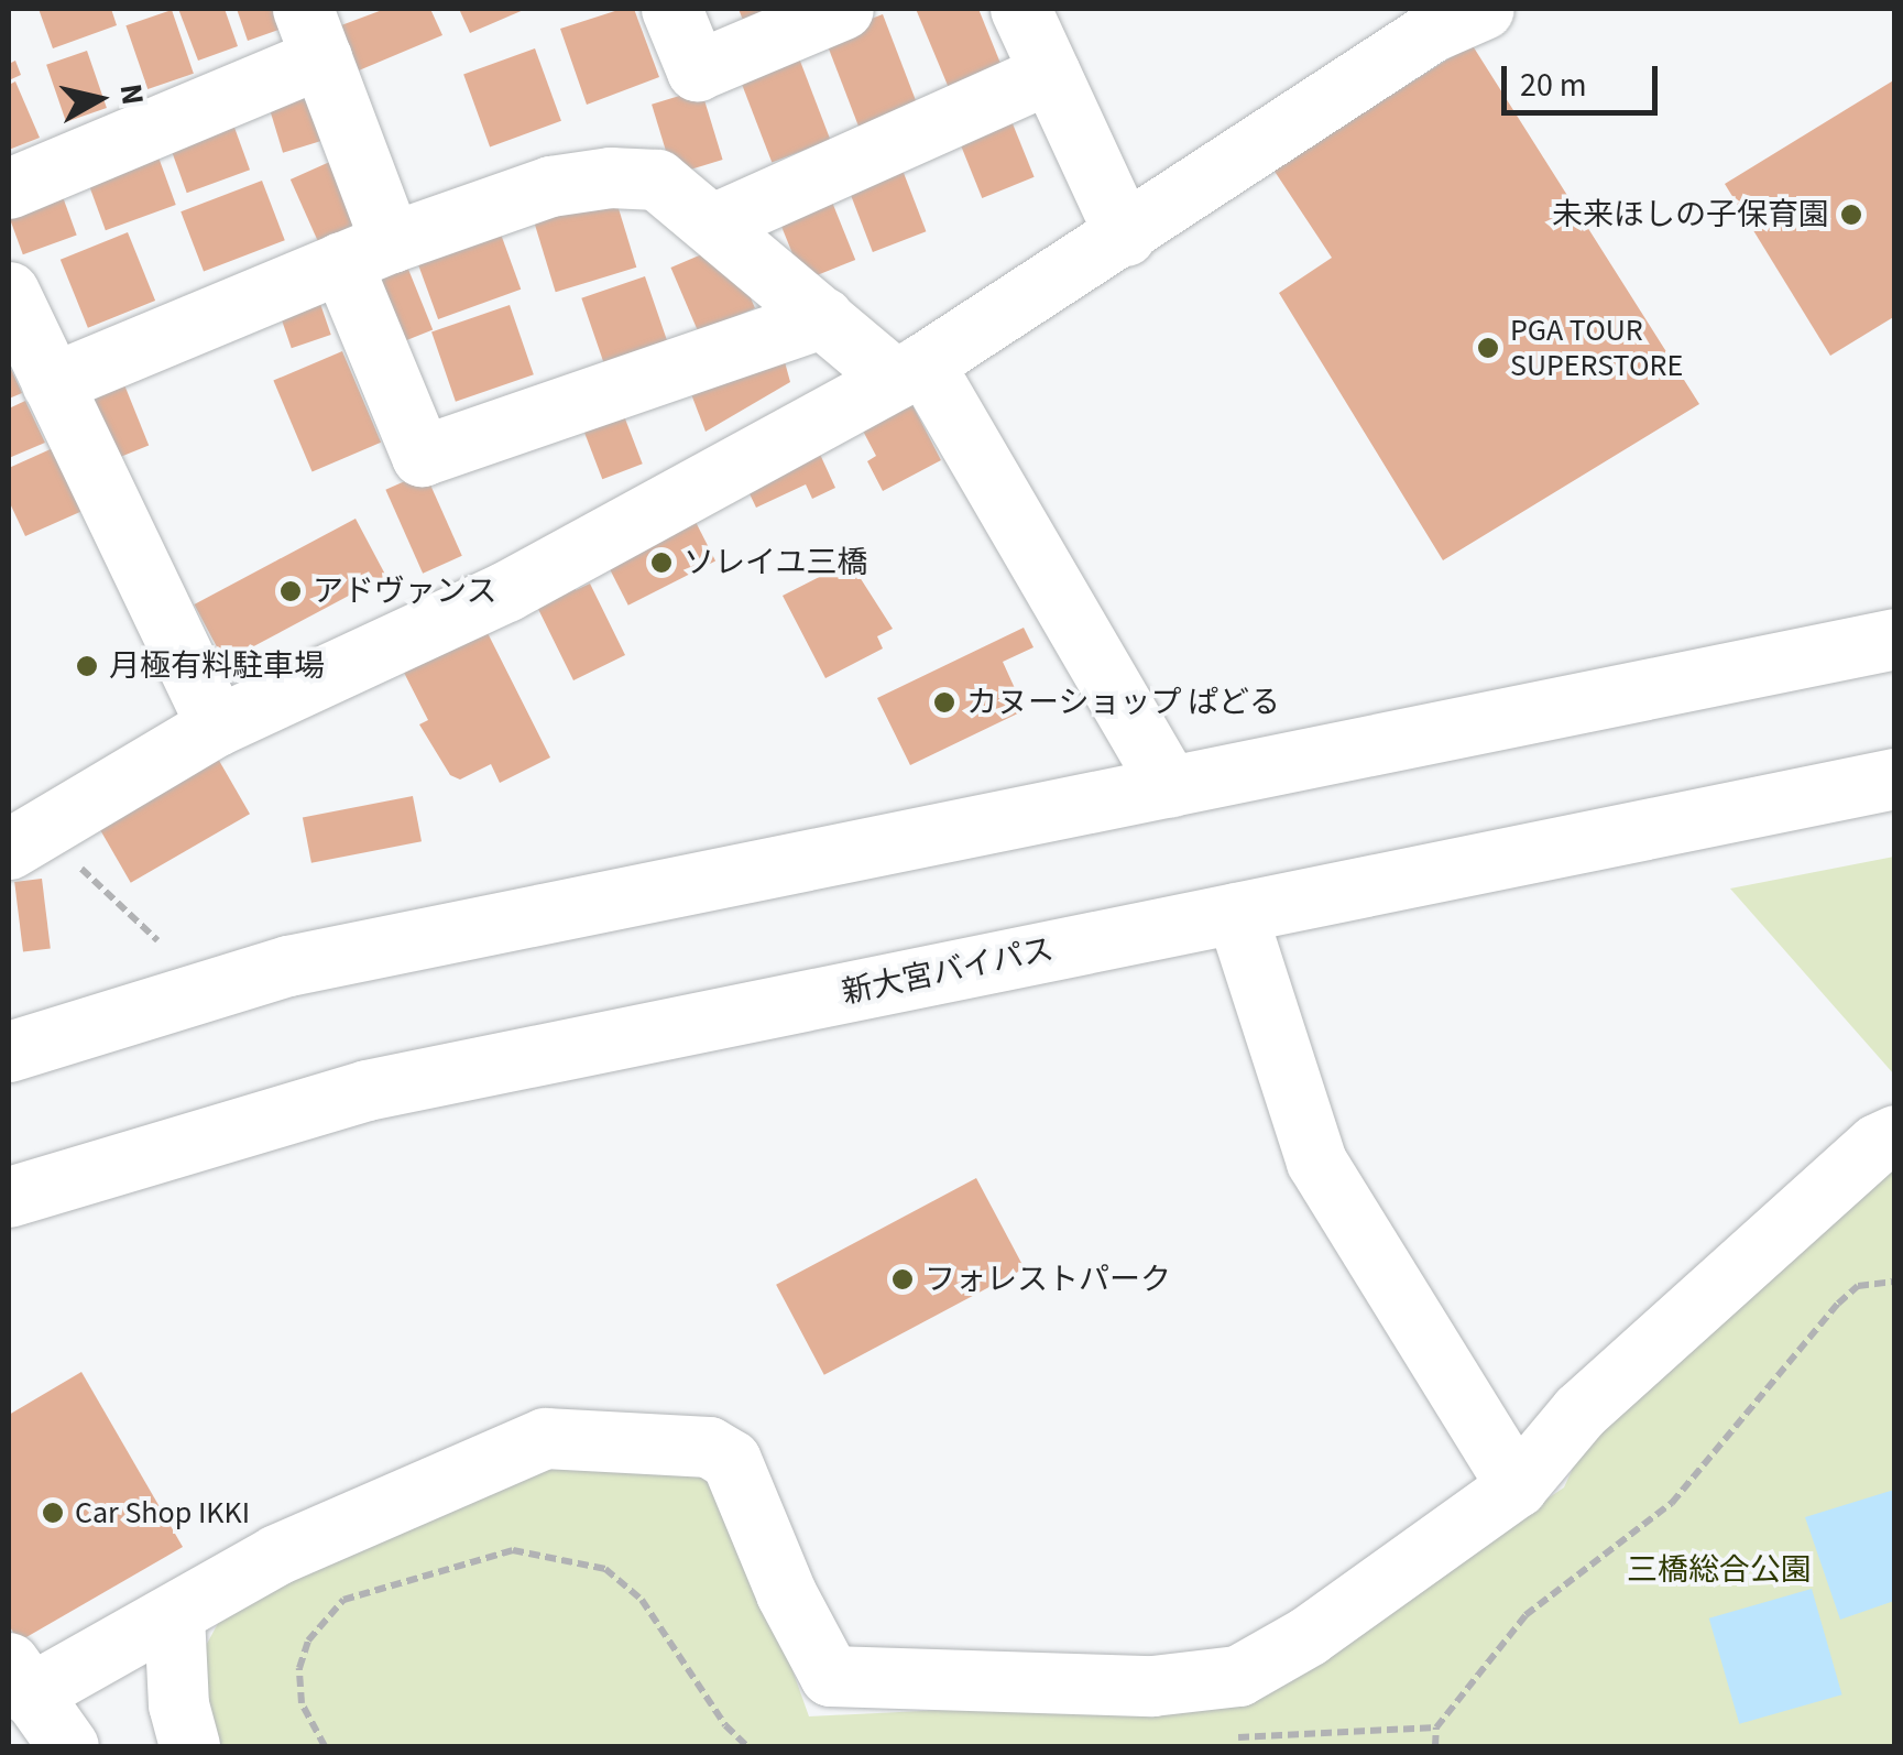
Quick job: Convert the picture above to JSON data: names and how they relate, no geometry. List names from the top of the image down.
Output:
{
  "streets": {
    "main road": ["新大宮バイパス"]
  },
  "parks": ["三橋総合公園"],
  "places": [
    "未来ほしの子保育園",
    "PGA TOUR SUPERSTORE",
    "ソレイユ三橋",
    "アドヴァンス",
    "月極有料駐車場",
    "カヌーショップ ぱどる",
    "フォレストパーク",
    "Car Shop IKKI"
  ],
  "scale_bar": "20 m",
  "north": "right"
}
